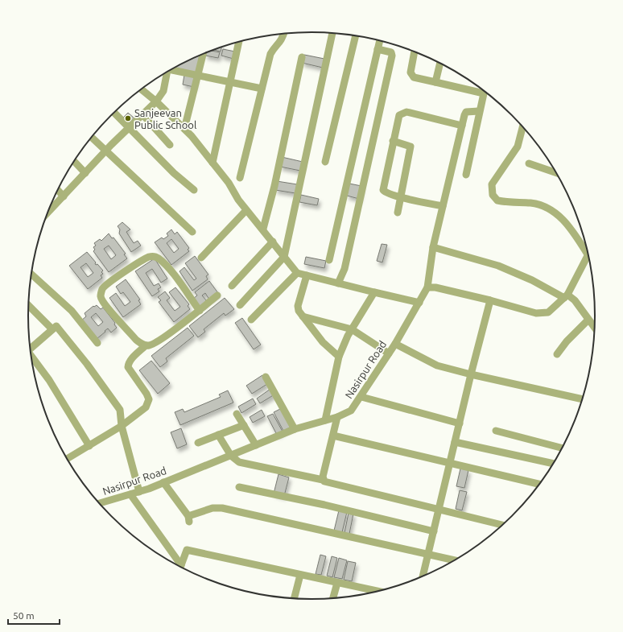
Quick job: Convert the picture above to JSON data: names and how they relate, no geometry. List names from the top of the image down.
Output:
{
  "streets": {
    "street": ["Nasirpur Road"]
  },
  "places": ["Sanjeevan Public School"],
  "scale_bar": "50 m"
}
